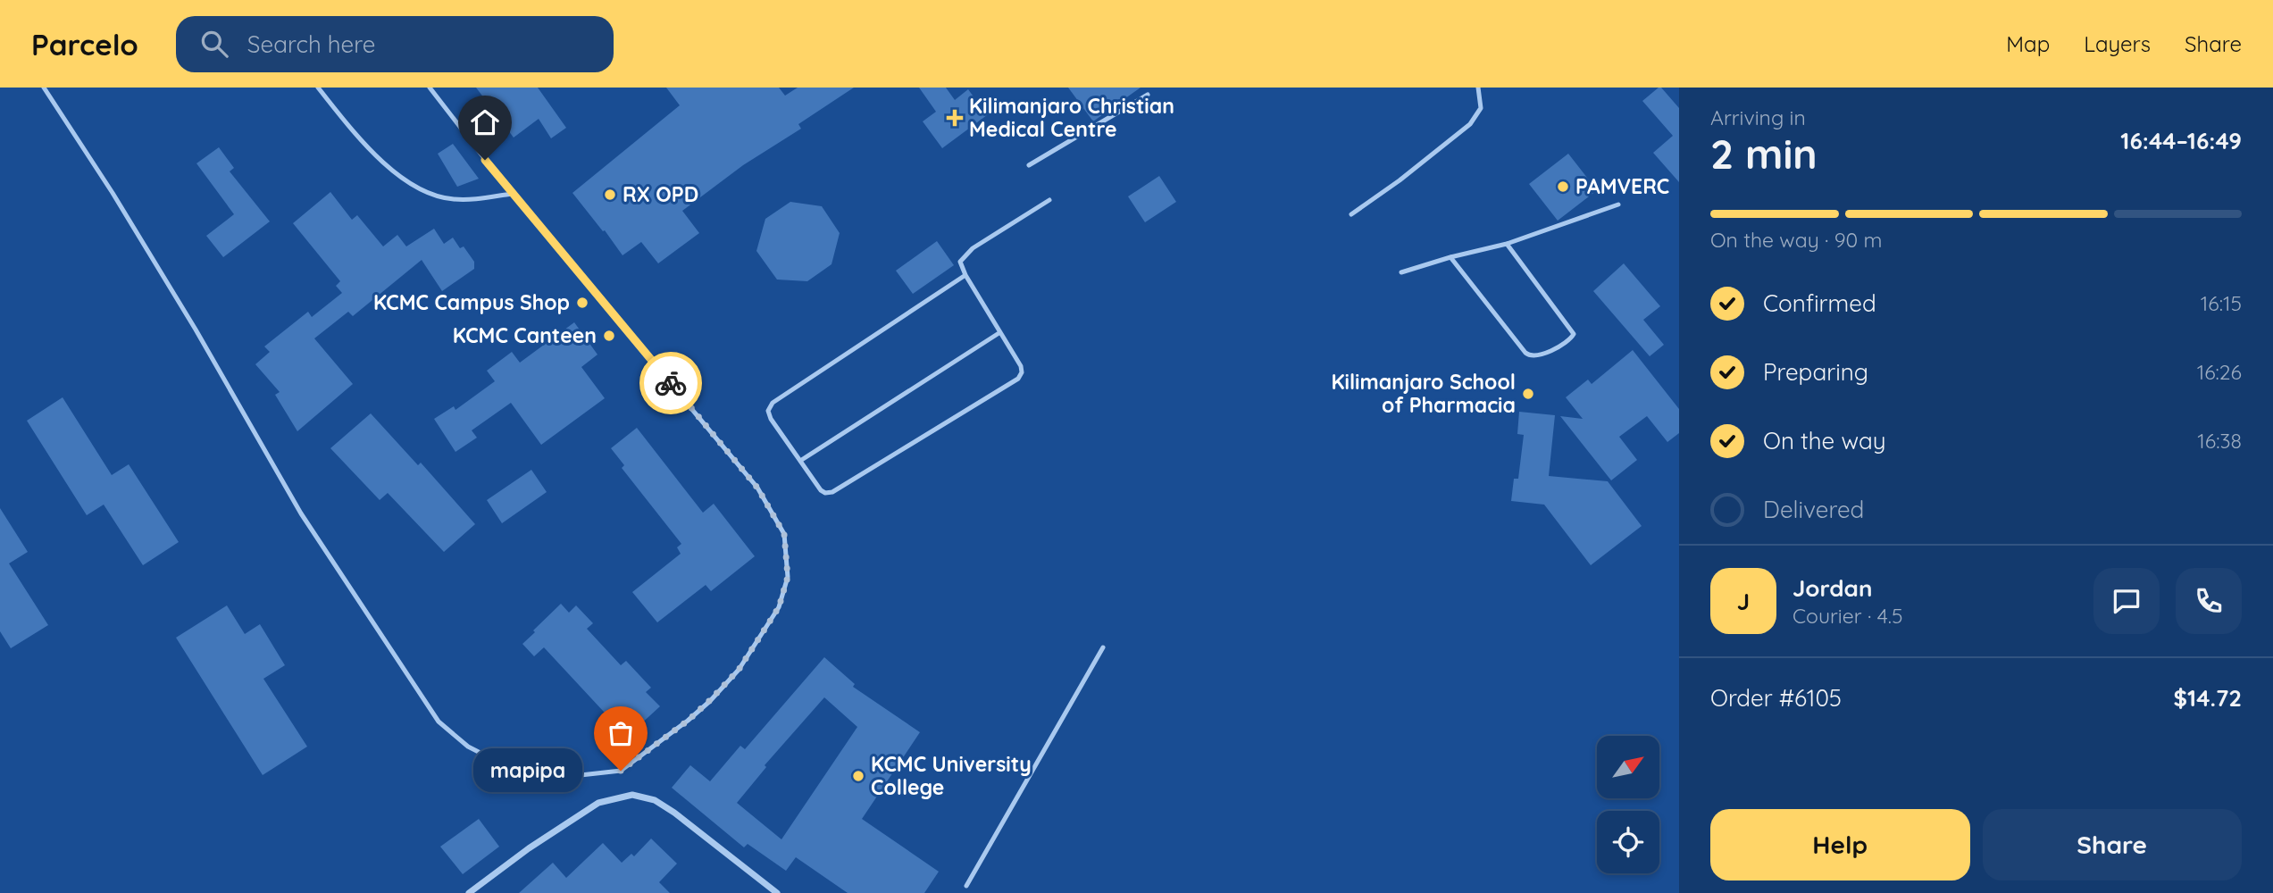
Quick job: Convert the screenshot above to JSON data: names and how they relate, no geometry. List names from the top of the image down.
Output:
{
  "places": {
    "health": ["Kilimanjaro Christian Medical Centre"],
    "other": [
      "PAMVERC",
      "RX OPD",
      "KCMC Campus Shop",
      "KCMC Canteen",
      "Kilimanjaro School of Pharmacia",
      "mapipa",
      "KCMC University College"
    ]
  },
  "north": "top right",
  "page": {
    "header": "Parcelo",
    "search": "Search here",
    "nav": ["Map", "Layers", "Share"],
    "heading": ["2 min", "Arriving in", "16:44–16:49"],
    "panel": [
      "Jordan",
      "Courier · 4.5",
      "Order #6105",
      "$14.72"
    ],
    "bar": "On the way · 90 m",
    "list": [
      ["Confirmed", "16:15"],
      ["Preparing", "16:26"],
      ["On the way", "16:38"],
      "Delivered"
    ],
    "round": "J",
    "bubble": "mapipa",
    "buttons": ["Help", "Share"]
  }
}
